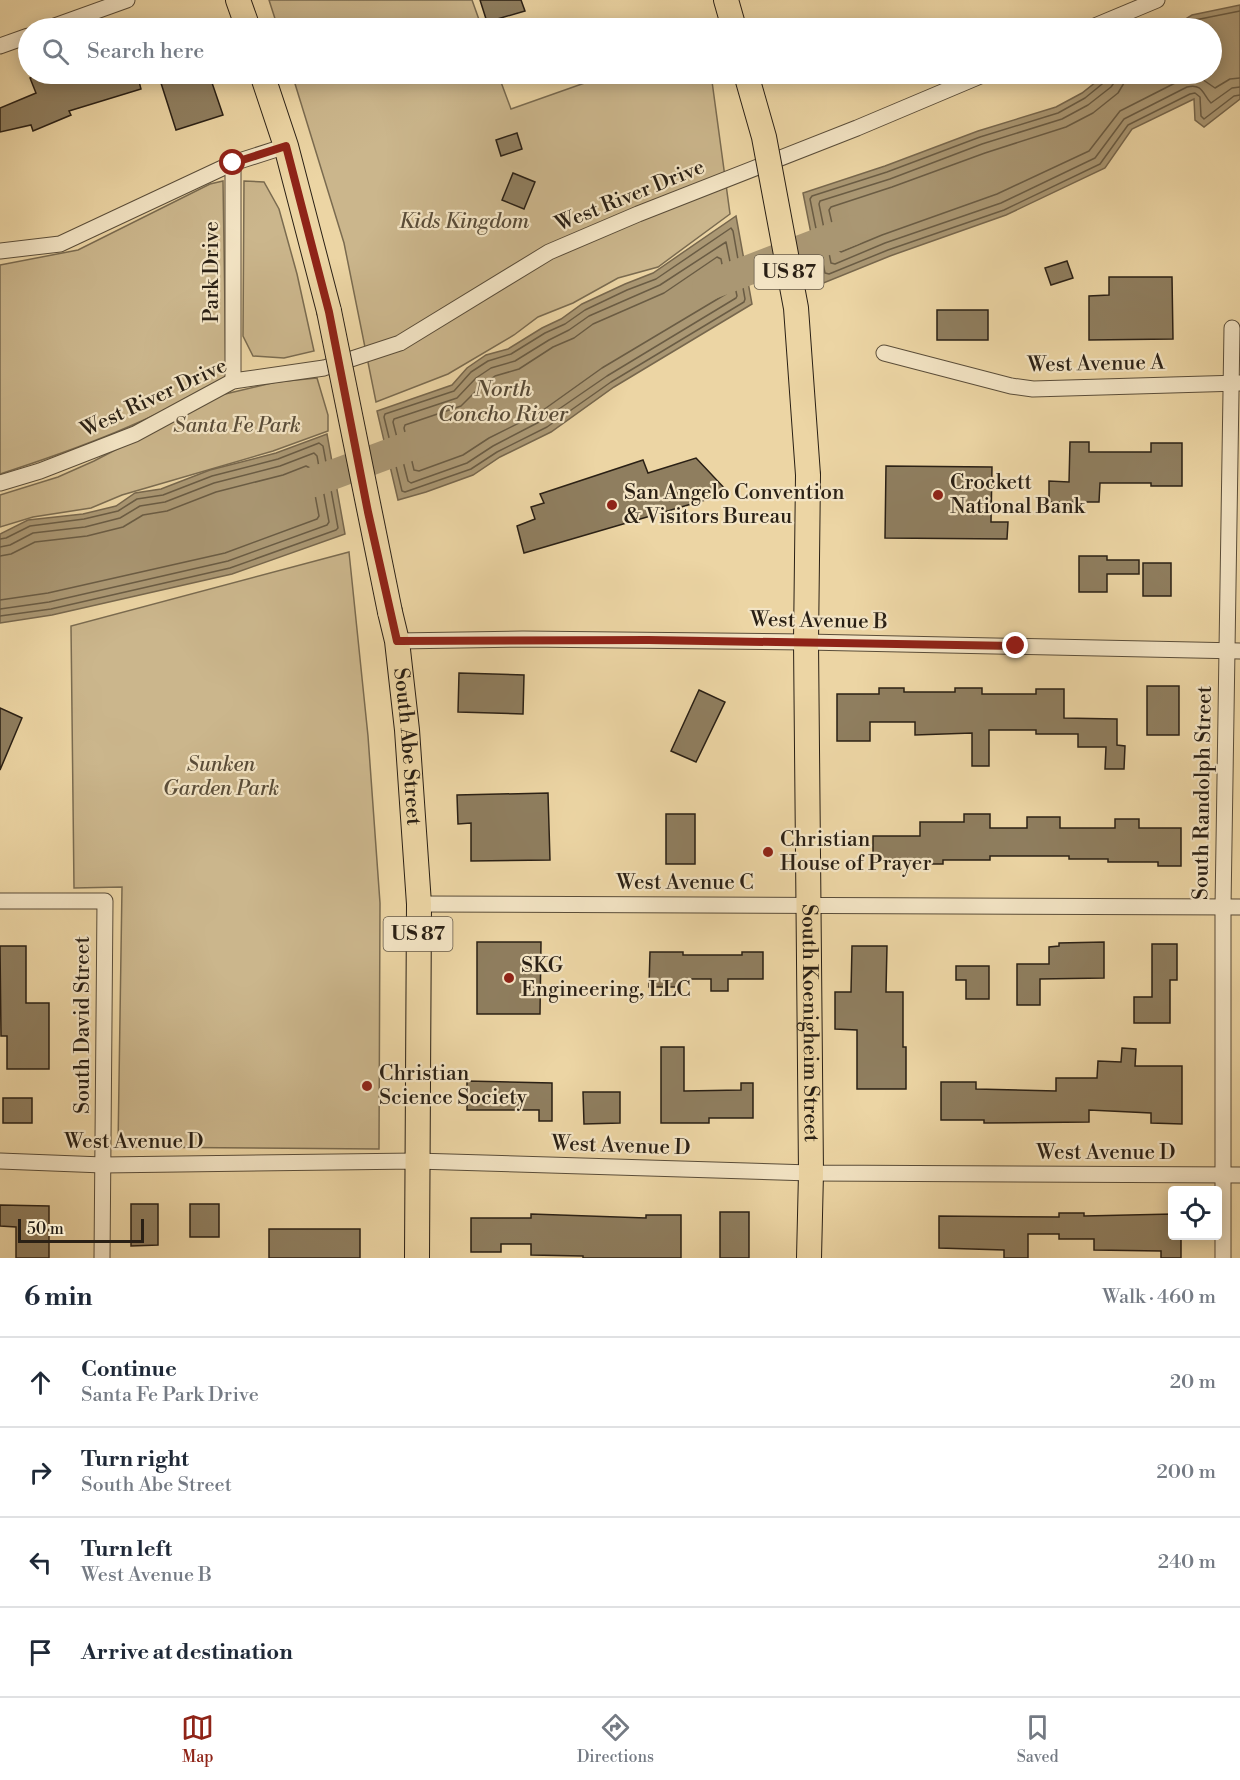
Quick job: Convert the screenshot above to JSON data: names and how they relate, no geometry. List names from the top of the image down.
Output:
{
  "streets": {
    "main road": ["US 87", "South Abe Street", "South Koenigheim Street"],
    "street": [
      "West River Drive",
      "Park Drive",
      "West Avenue A",
      "West Avenue B",
      "South Randolph Street",
      "West Avenue C",
      "South David Street",
      "West Avenue D"
    ]
  },
  "crossings": [
    ["West River Drive", "Park Drive"],
    ["West Avenue A", "South Randolph Street"],
    ["West Avenue B", "South Abe Street"],
    ["West Avenue B", "South Randolph Street"],
    ["West Avenue B", "South Koenigheim Street"],
    ["South Abe Street", "West Avenue C"],
    ["South Abe Street", "West Avenue D"],
    ["South Randolph Street", "West Avenue C"],
    ["South Randolph Street", "West Avenue D"],
    ["West Avenue C", "South Koenigheim Street"],
    ["South Koenigheim Street", "West Avenue D"],
    ["South David Street", "West Avenue D"]
  ],
  "water": ["North Concho River"],
  "parks": ["Kids Kingdom", "Santa Fe Park", "Sunken Garden Park"],
  "places": [
    "Crockett National Bank",
    "San Angelo Convention & Visitors Bureau",
    "Christian House of Prayer",
    "SKG Engineering, LLC",
    "Christian Science Society"
  ],
  "scale_bar": "50 m",
  "page": {
    "search": "Search here",
    "scale": "50 m",
    "heading": ["6 min", "Walk · 460 m"],
    "list": [
      ["Continue", "Santa Fe Park Drive", "20 m"],
      ["Turn right", "South Abe Street", "200 m"],
      ["Turn left", "West Avenue B", "240 m"],
      "Arrive at destination"
    ],
    "nav": ["Map", "Directions", "Saved"]
  }
}
